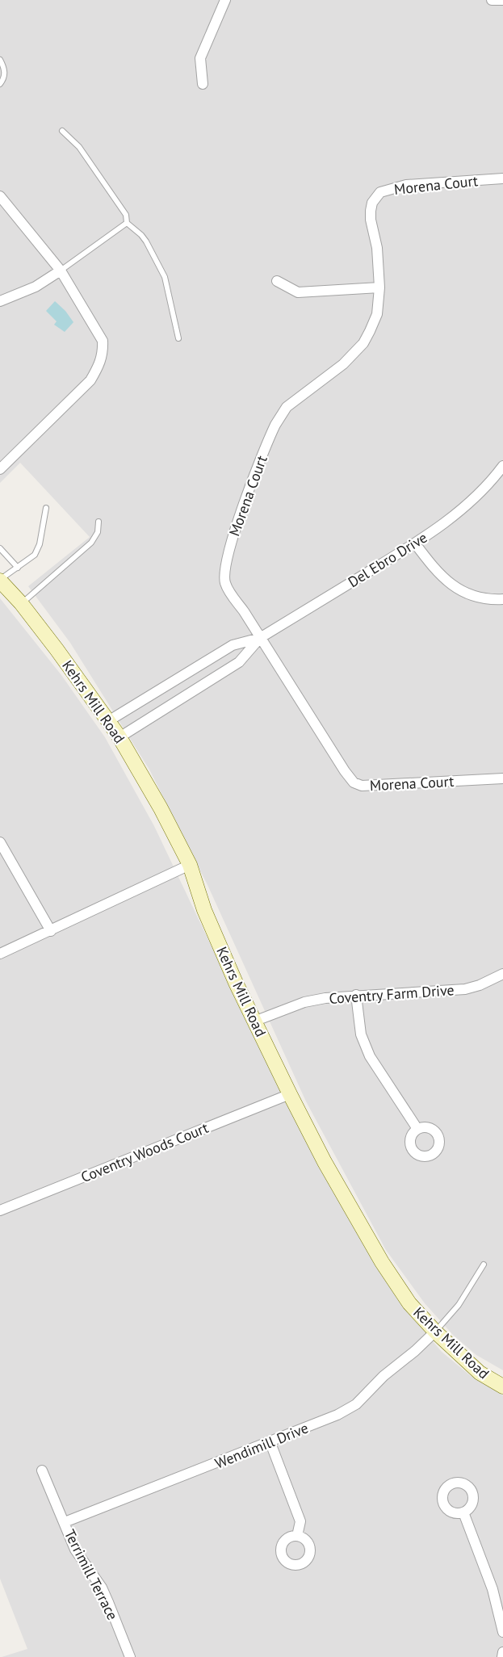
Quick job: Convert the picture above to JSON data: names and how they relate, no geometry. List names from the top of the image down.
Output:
{
  "streets": {
    "main road": ["Kehrs Mill Road"],
    "street": [
      "Morena Court",
      "Del Ebro Drive",
      "Coventry Farm Drive",
      "Coventry Woods Court",
      "Wendimill Drive",
      "Terrimill Terrace"
    ]
  },
  "crossings": [
    ["Morena Court", "Del Ebro Drive"],
    ["Del Ebro Drive", "Kehrs Mill Road"],
    ["Kehrs Mill Road", "Coventry Farm Drive"],
    ["Kehrs Mill Road", "Coventry Woods Court"],
    ["Kehrs Mill Road", "Wendimill Drive"],
    ["Wendimill Drive", "Terrimill Terrace"]
  ]
}
